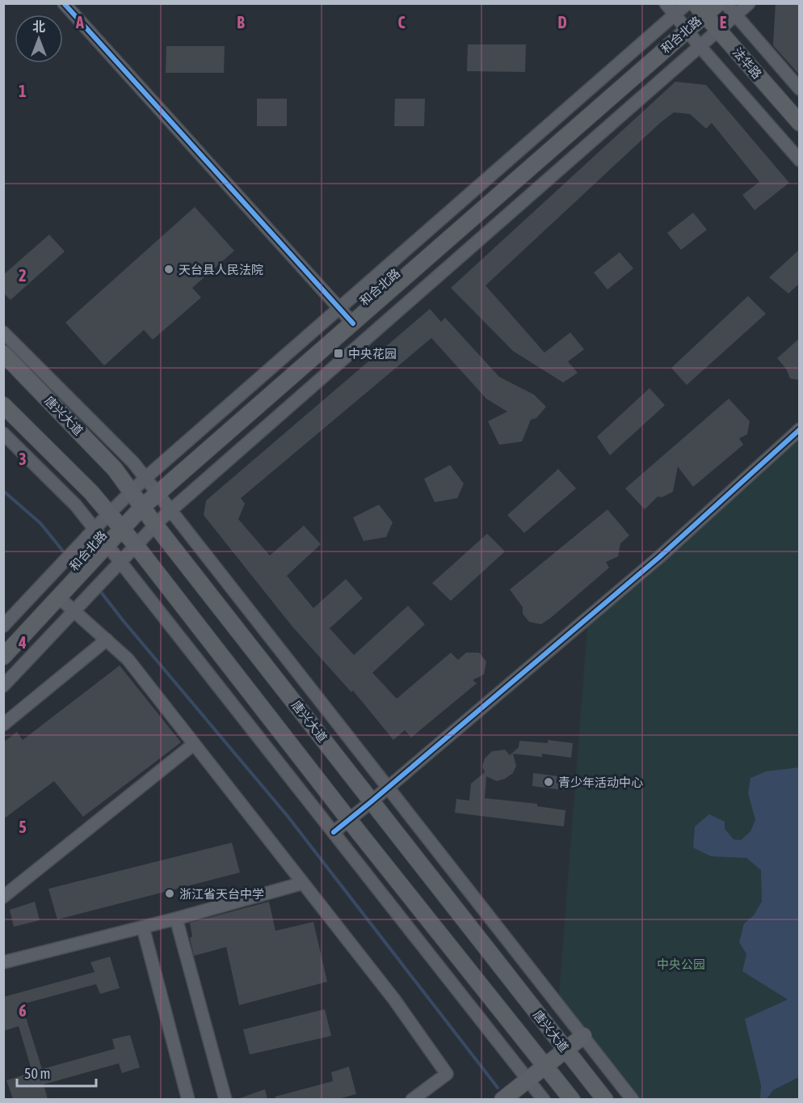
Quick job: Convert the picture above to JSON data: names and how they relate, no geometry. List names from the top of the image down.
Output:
{
  "streets": {
    "main road": ["和合北路", "法华路", "唐兴大道"]
  },
  "crossings": [
    ["和合北路", "法华路"],
    ["和合北路", "唐兴大道"]
  ],
  "parks": ["中央公园"],
  "places": {
    "other": ["天台县人民法院", "青少年活动中心", "浙江省天台中学"],
    "transit": ["中央花园"]
  },
  "scale_bar": "50 m",
  "north": "top",
  "grid": {
    "columns": [
      "A",
      "B",
      "C",
      "D",
      "E"
    ],
    "rows": [
      "1",
      "2",
      "3",
      "4",
      "5",
      "6"
    ]
  }
}
